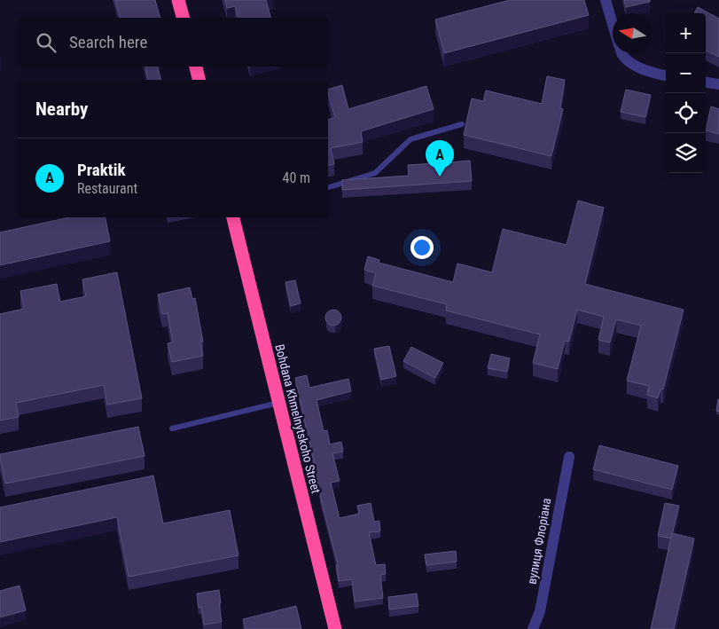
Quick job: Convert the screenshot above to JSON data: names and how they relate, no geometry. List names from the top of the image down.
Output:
{
  "streets": {
    "highway": ["Bohdana Khmelnytskoho Street"],
    "street": ["вулиця Флоріана"]
  },
  "north": "left",
  "page": {
    "map_buttons": ["+", "−"],
    "search": "Search here",
    "heading": "Nearby",
    "list": [
      {
        "mark": "A",
        "name": "Praktik",
        "note": "Restaurant",
        "value": "40 m"
      }
    ],
    "pins": "A"
  }
}
